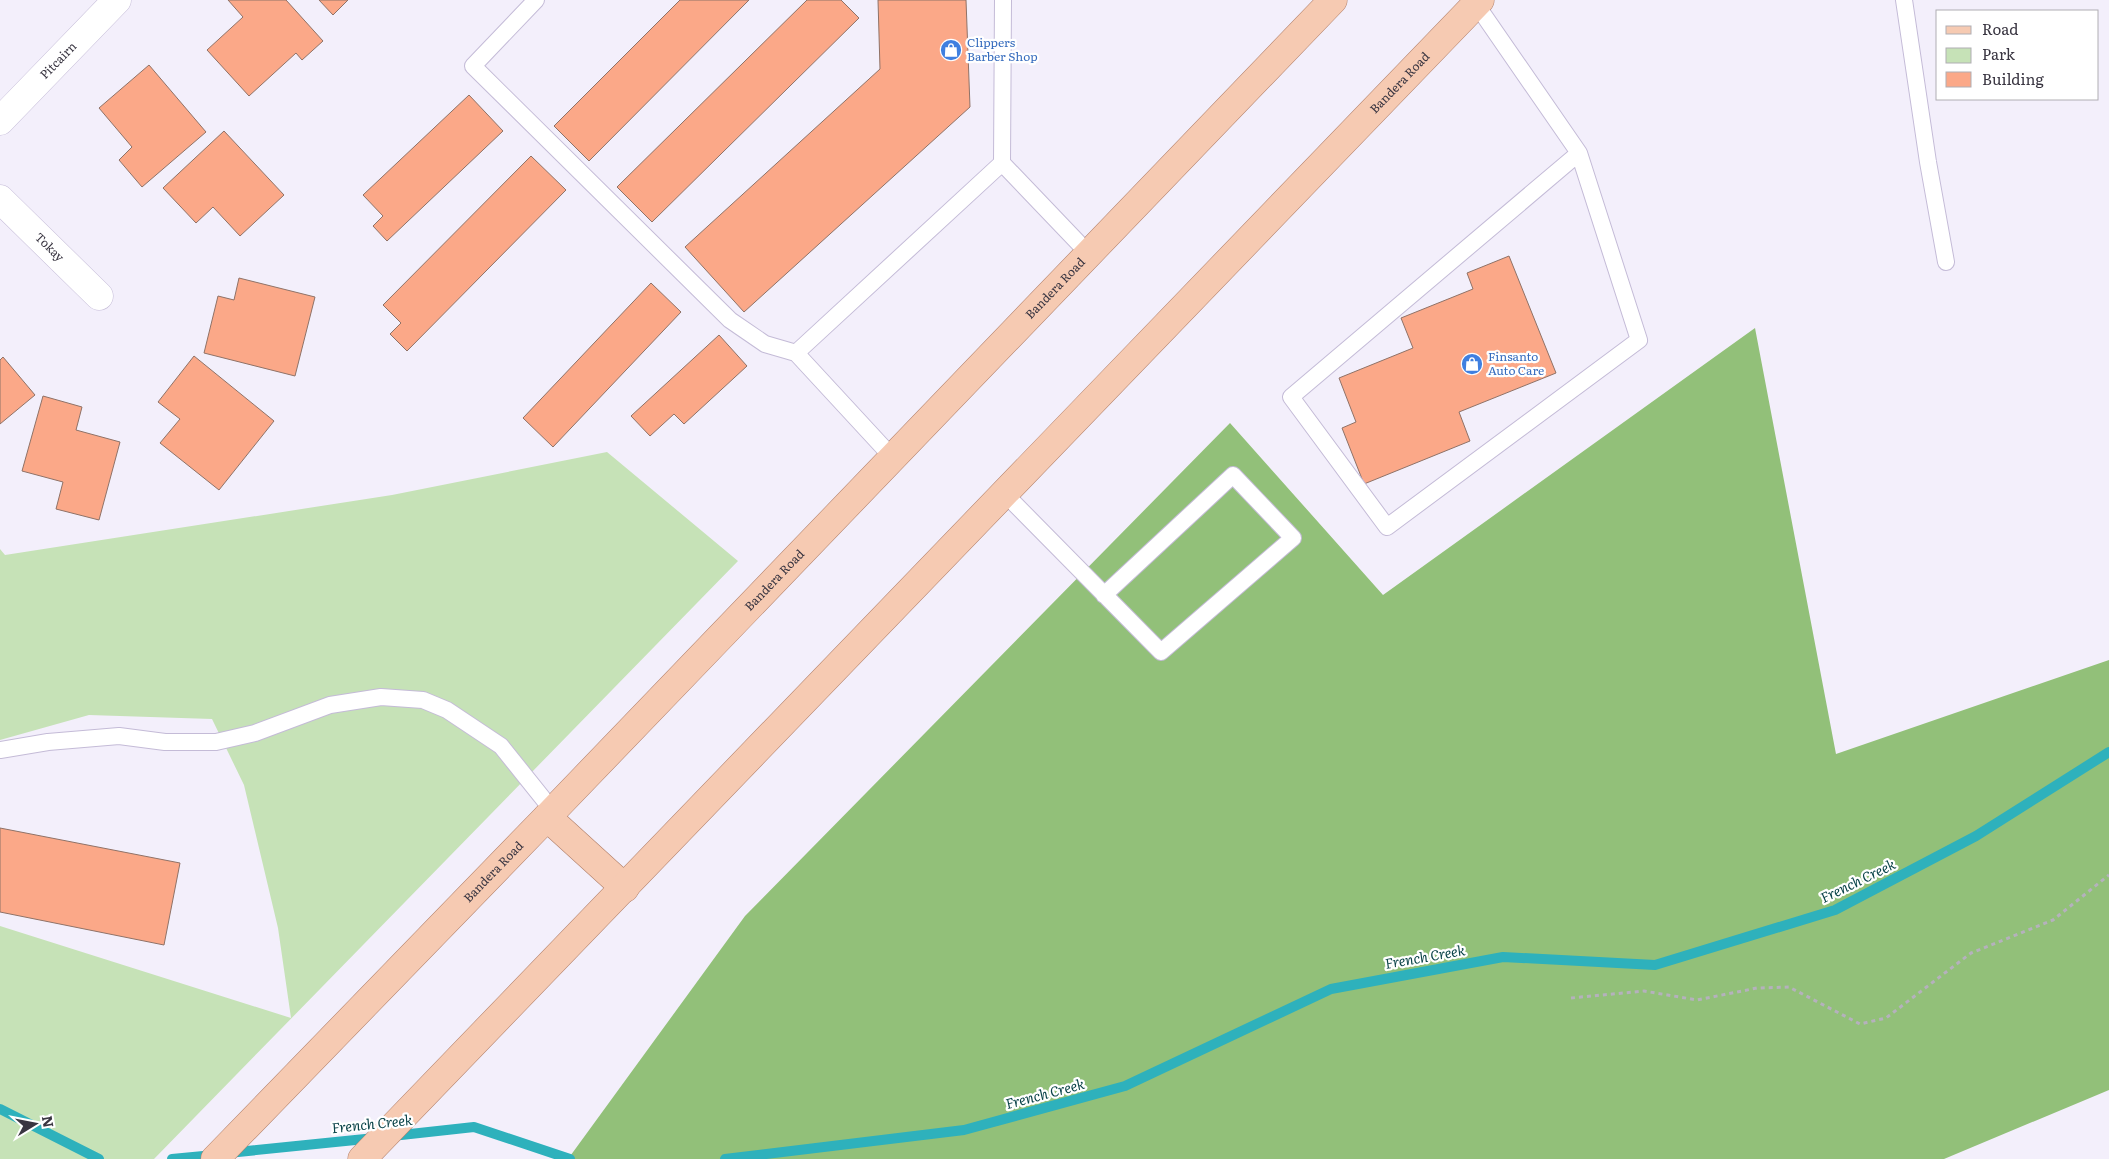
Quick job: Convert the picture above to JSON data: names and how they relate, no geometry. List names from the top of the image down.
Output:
{
  "streets": {
    "main road": ["Bandera Road"],
    "street": ["Pitcairn", "Tokay"]
  },
  "water": ["French Creek"],
  "places": {
    "shop": ["Clippers Barber Shop", "Finsanto Auto Care"]
  },
  "legend": ["Road", "Park", "Building"],
  "north": "right"
}
